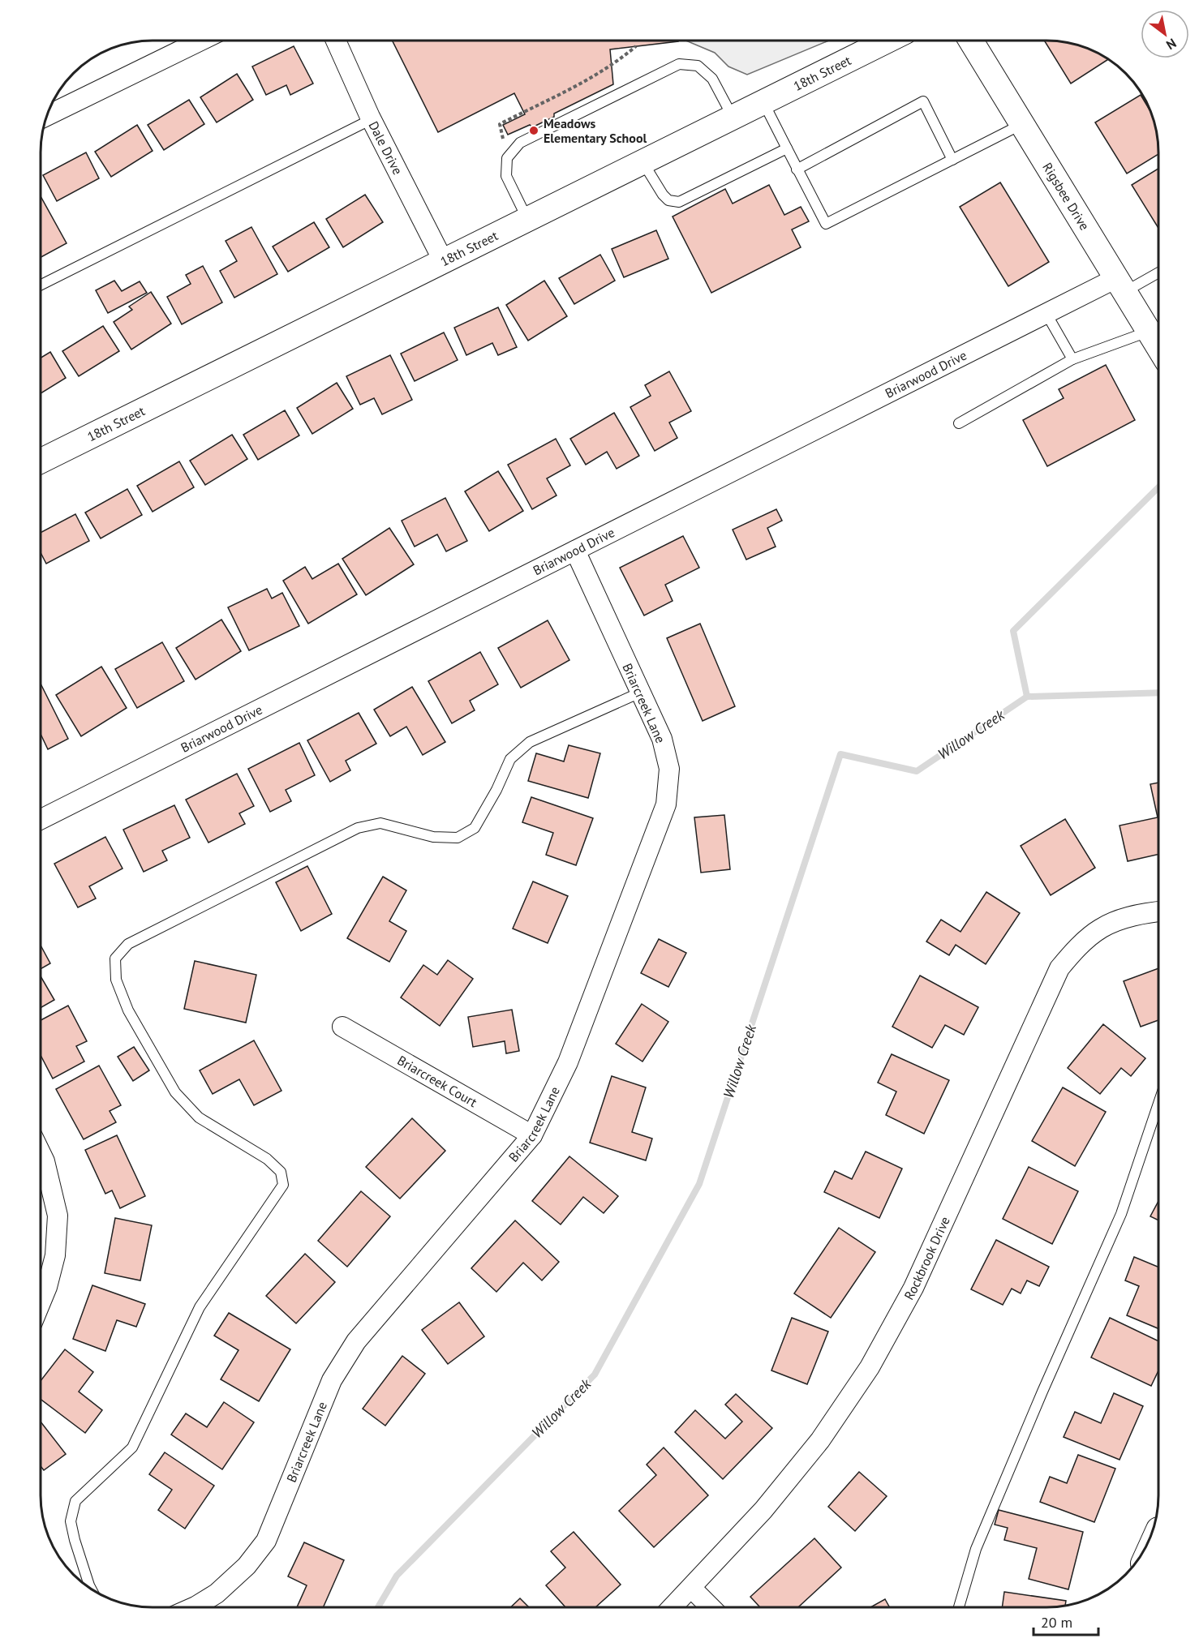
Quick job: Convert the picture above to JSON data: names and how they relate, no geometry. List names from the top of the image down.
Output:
{
  "streets": {
    "street": [
      "18th Street",
      "Dale Drive",
      "Rigsbee Drive",
      "Briarwood Drive",
      "Briarcreek Lane",
      "Briarcreek Court",
      "Rockbrook Drive"
    ]
  },
  "crossings": [
    ["18th Street", "Dale Drive"],
    ["Rigsbee Drive", "Briarwood Drive"],
    ["Briarwood Drive", "Briarcreek Lane"],
    ["Briarcreek Lane", "Briarcreek Court"]
  ],
  "water": ["Willow Creek"],
  "places": ["Meadows Elementary School"],
  "scale_bar": "20 m",
  "north": "bottom right"
}
